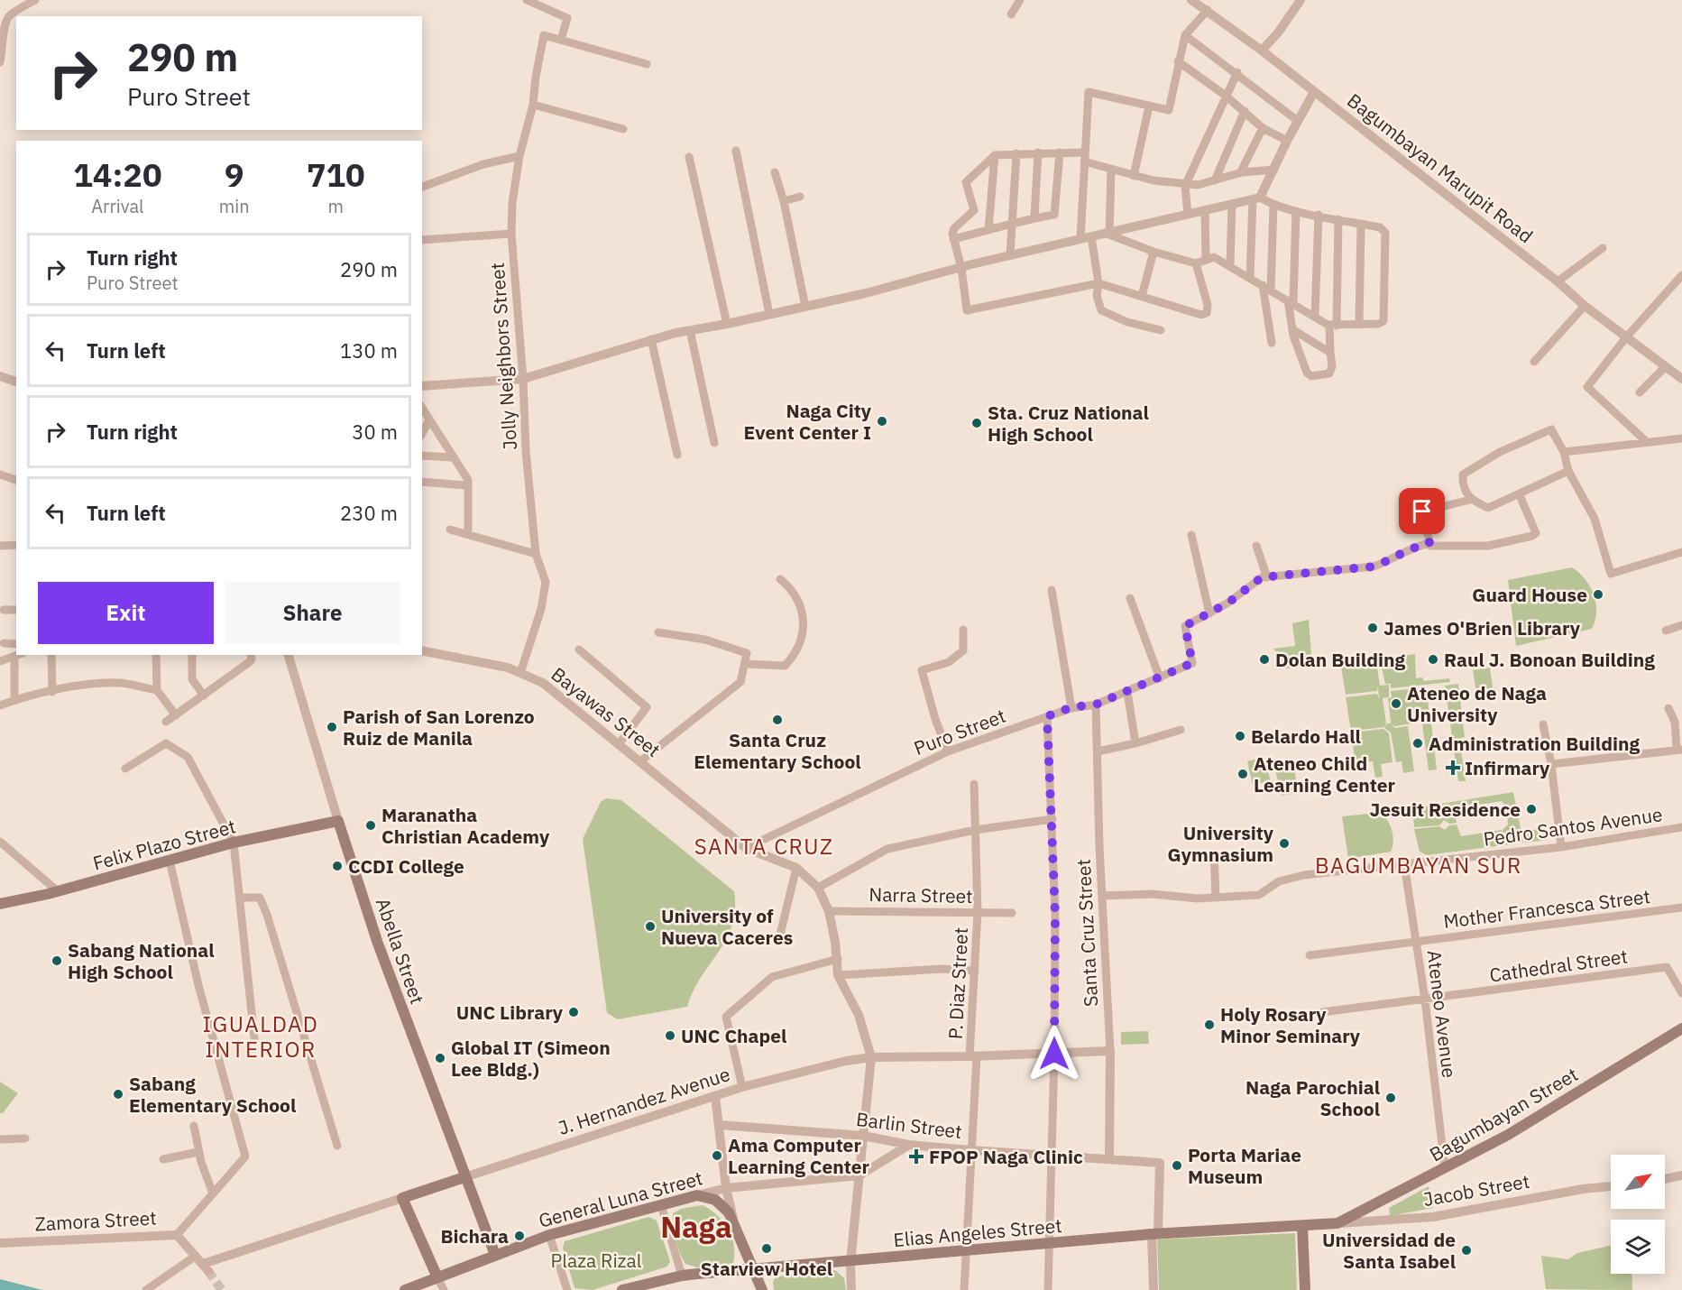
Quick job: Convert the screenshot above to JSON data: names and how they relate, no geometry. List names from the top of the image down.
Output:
{
  "streets": {
    "main road": [
      "Felix Plazo Street",
      "Abella Street",
      "J. Hernandez Avenue",
      "Bagumbayan Street",
      "General Luna Street",
      "Elias Angeles Street"
    ],
    "street": [
      "Bagumbayan Marupit Road",
      "Jolly Neighbors Street",
      "Bayawas Street",
      "Puro Street",
      "Pedro Santos Avenue",
      "Narra Street",
      "Mother Francesca Street",
      "Santa Cruz Street",
      "Cathedral Street",
      "P. Diaz Street",
      "Ateneo Avenue",
      "Barlin Street",
      "Jacob Street",
      "Zamora Street"
    ]
  },
  "crossings": [
    ["Jolly Neighbors Street", "Bayawas Street"],
    ["Bayawas Street", "Puro Street"],
    ["Puro Street", "Santa Cruz Street"],
    ["Pedro Santos Avenue", "Santa Cruz Street"],
    ["Pedro Santos Avenue", "Ateneo Avenue"],
    ["Felix Plazo Street", "Abella Street"],
    ["Narra Street", "P. Diaz Street"],
    ["Mother Francesca Street", "Ateneo Avenue"],
    ["Santa Cruz Street", "J. Hernandez Avenue"],
    ["Santa Cruz Street", "Barlin Street"],
    ["Abella Street", "J. Hernandez Avenue"],
    ["Abella Street", "General Luna Street"],
    ["Cathedral Street", "Ateneo Avenue"],
    ["P. Diaz Street", "J. Hernandez Avenue"],
    ["P. Diaz Street", "Barlin Street"],
    ["P. Diaz Street", "Elias Angeles Street"],
    ["Ateneo Avenue", "Bagumbayan Street"],
    ["J. Hernandez Avenue", "Zamora Street"],
    ["Bagumbayan Street", "Jacob Street"],
    ["Bagumbayan Street", "Elias Angeles Street"],
    ["Barlin Street", "General Luna Street"],
    ["Barlin Street", "Elias Angeles Street"],
    ["Jacob Street", "Elias Angeles Street"]
  ],
  "districts": [
    "SANTA CRUZ",
    "BAGUMBAYAN SUR",
    "IGUALDAD INTERIOR",
    "Naga"
  ],
  "parks": ["Plaza Rizal"],
  "places": {
    "other": [
      "Naga City Event Center I",
      "Sta. Cruz National High School",
      "Guard House",
      "James O'Brien Library",
      "Dolan Building",
      "Raul J. Bonoan Building",
      "Ateneo de Naga University",
      "Santa Cruz Elementary School",
      "Parish of San Lorenzo Ruiz de Manila",
      "Belardo Hall",
      "Administration Building",
      "Ateneo Child Learning Center",
      "Jesuit Residence",
      "Maranatha Christian Academy",
      "University Gymnasium",
      "CCDI College",
      "University of Nueva Caceres",
      "Sabang National High School",
      "UNC Library",
      "Holy Rosary Minor Seminary",
      "UNC Chapel",
      "Global IT (Simeon Lee Bldg.)",
      "Sabang Elementary School",
      "Naga Parochial School",
      "Ama Computer Learning Center",
      "Porta Mariae Museum",
      "Bichara",
      "Starview Hotel",
      "Universidad de Santa Isabel"
    ],
    "health": ["Infirmary", "FPOP Naga Clinic"]
  },
  "north": "top right",
  "page": {
    "turn": ["290 m", "Puro Street"],
    "eta": [
      "14:20",
      "Arrival",
      "9",
      "min",
      "710",
      "m"
    ],
    "list": [
      {
        "name": "Turn right",
        "note": "Puro Street",
        "value": "290 m"
      },
      {
        "name": "Turn left",
        "value": "130 m"
      },
      {
        "name": "Turn right",
        "value": "30 m"
      },
      {
        "name": "Turn left",
        "value": "230 m"
      }
    ],
    "buttons": ["Exit", "Share"]
  }
}
